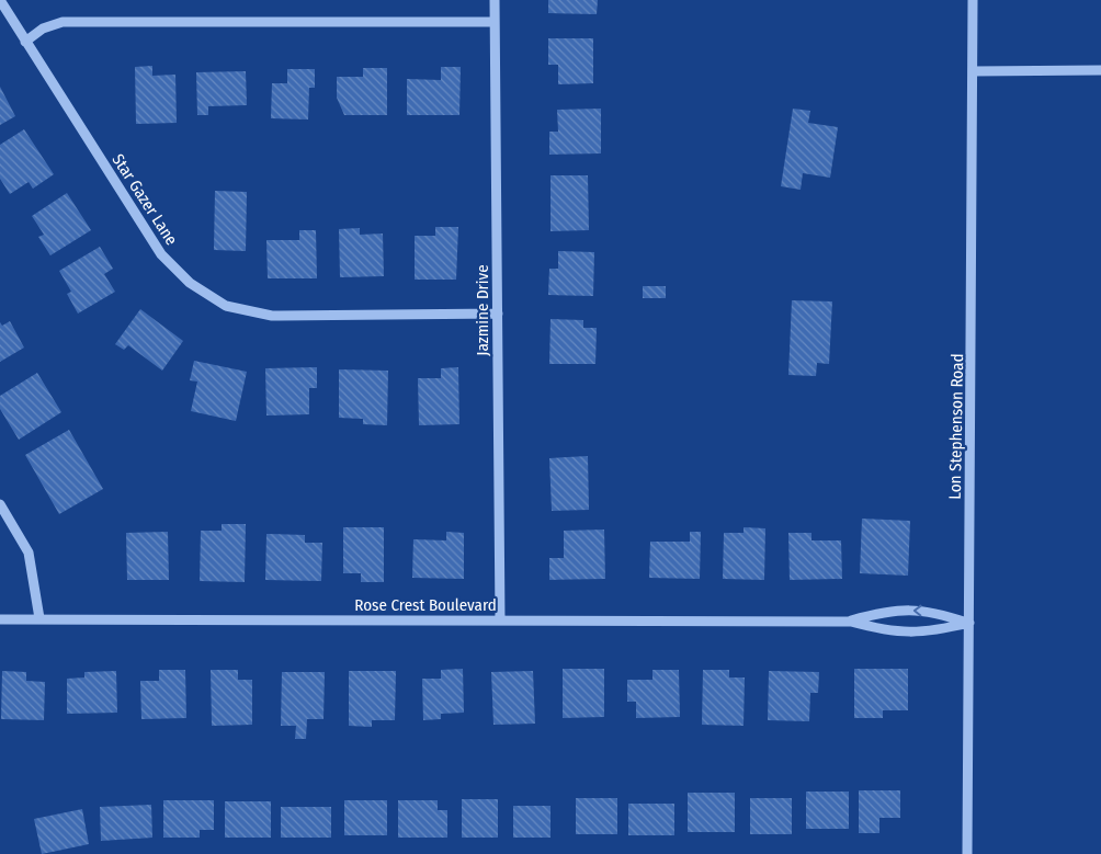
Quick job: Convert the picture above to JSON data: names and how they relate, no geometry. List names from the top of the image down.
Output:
{
  "streets": {
    "street": [
      "Star Gazer Lane",
      "Jazmine Drive",
      "Lon Stephenson Road",
      "Rose Crest Boulevard"
    ]
  },
  "crossings": [
    ["Star Gazer Lane", "Jazmine Drive"],
    ["Jazmine Drive", "Rose Crest Boulevard"],
    ["Lon Stephenson Road", "Rose Crest Boulevard"]
  ]
}
